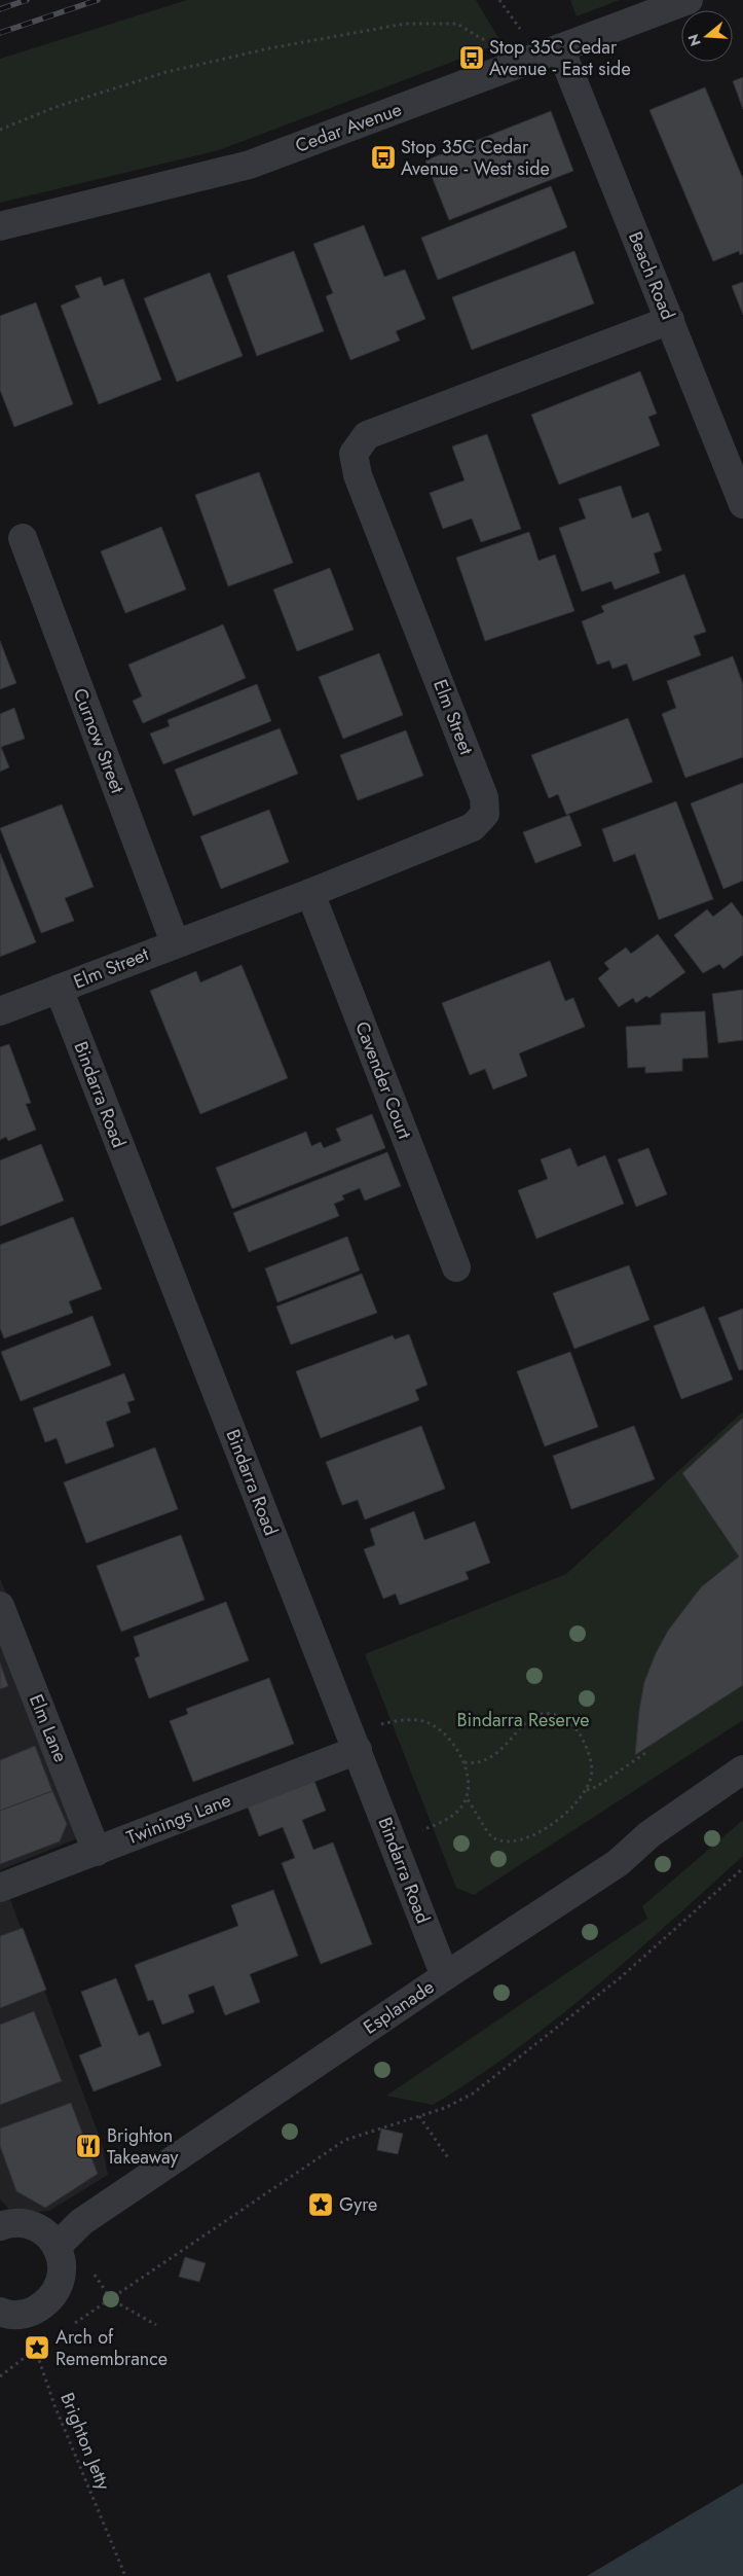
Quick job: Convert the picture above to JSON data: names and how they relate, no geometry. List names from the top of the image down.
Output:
{
  "streets": {
    "street": [
      "Cedar Avenue",
      "Beach Road",
      "Elm Street",
      "Curnow Street",
      "Cavender Court",
      "Bindarra Road",
      "Elm Lane",
      "Twinings Lane",
      "Esplanade"
    ],
    "path": ["Brighton Jetty"]
  },
  "crossings": [
    ["Cedar Avenue", "Beach Road"],
    ["Beach Road", "Elm Street"],
    ["Elm Street", "Curnow Street"],
    ["Elm Street", "Cavender Court"],
    ["Elm Street", "Bindarra Road"],
    ["Bindarra Road", "Twinings Lane"],
    ["Bindarra Road", "Esplanade"],
    ["Elm Lane", "Twinings Lane"]
  ],
  "parks": ["Bindarra Reserve"],
  "places": {
    "bus stop": ["Stop 35C Cedar Avenue - East side", "Stop 35C Cedar Avenue - West side"],
    "restaurant": ["Brighton Takeaway"],
    "place": ["Gyre", "Arch of Remembrance"]
  },
  "north": "left"
}
